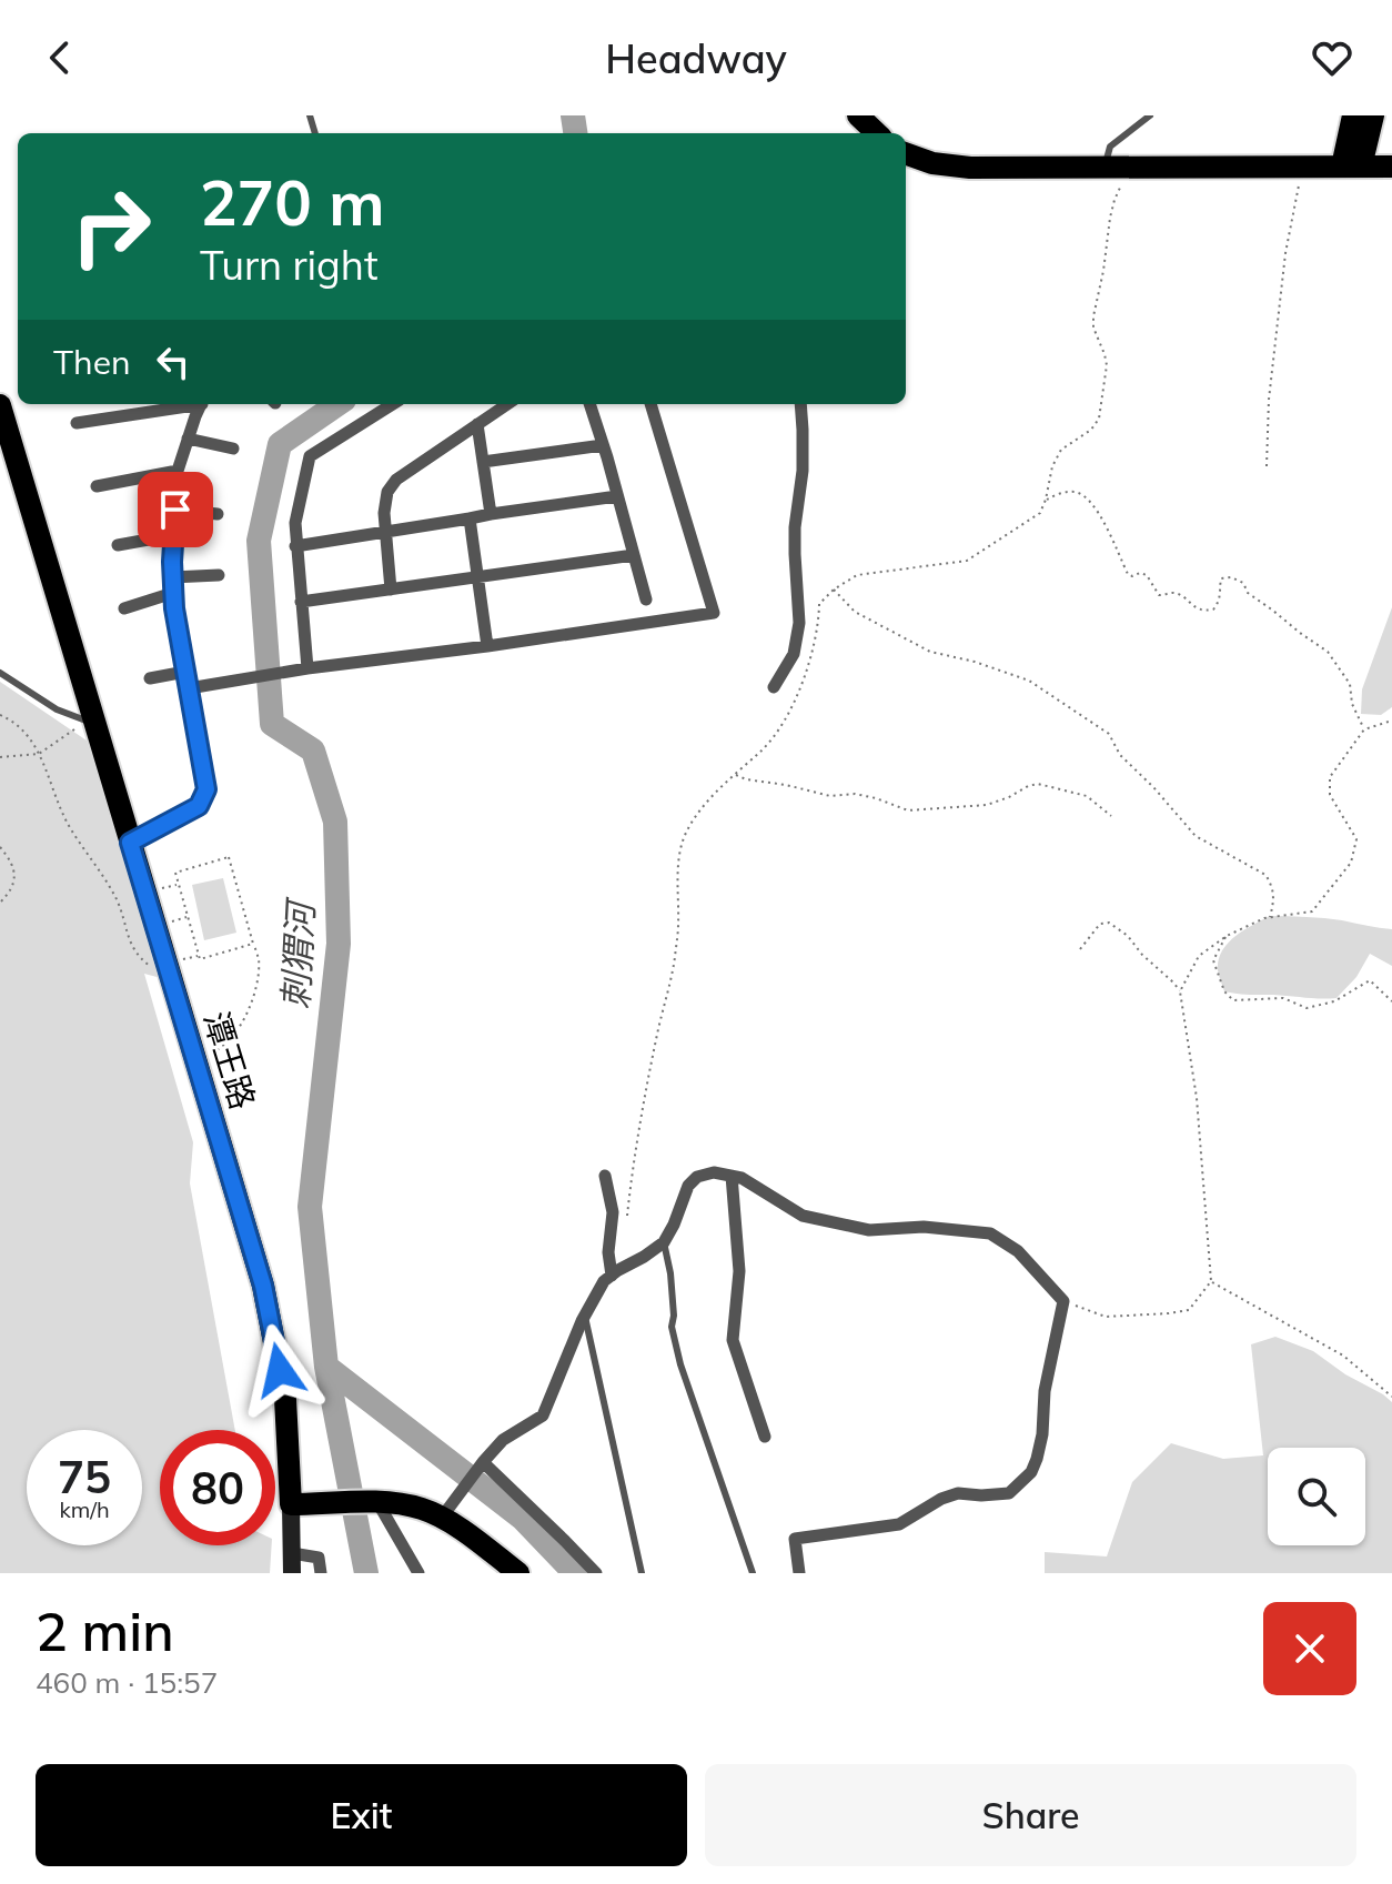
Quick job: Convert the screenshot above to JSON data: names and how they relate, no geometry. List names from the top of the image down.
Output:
{
  "streets": {
    "highway": ["潭王路"]
  },
  "water": ["刺猬河"],
  "page": {
    "header": "Headway",
    "turn": ["270 m", "Turn right"],
    "then": "Then",
    "speed": "75 km/h",
    "limit": "80",
    "heading": ["2 min", "460 m · 15:57"],
    "buttons": ["Exit", "Share"]
  }
}
